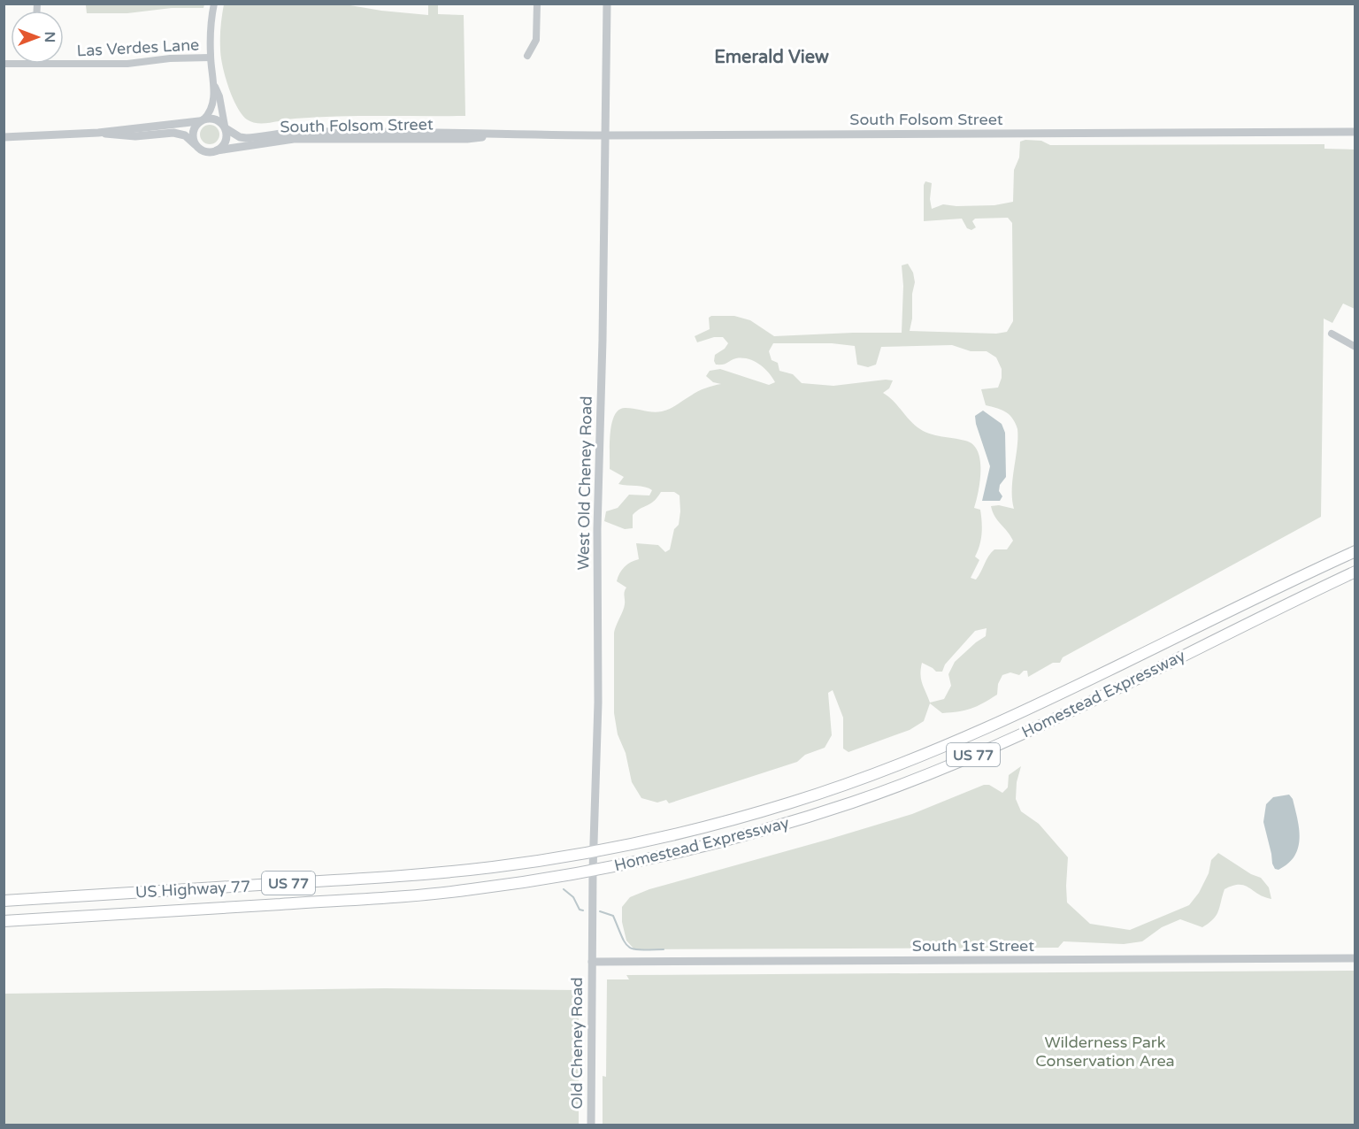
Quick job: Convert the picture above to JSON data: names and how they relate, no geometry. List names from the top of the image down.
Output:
{
  "streets": {
    "highway": ["Homestead Expressway", "US 77", "US Highway 77"],
    "street": [
      "Las Verdes Lane",
      "South Folsom Street",
      "West Old Cheney Road",
      "South 1st Street",
      "Old Cheney Road"
    ]
  },
  "crossings": [
    ["South Folsom Street", "West Old Cheney Road"],
    ["West Old Cheney Road", "Homestead Expressway"],
    ["West Old Cheney Road", "South 1st Street"],
    ["West Old Cheney Road", "Old Cheney Road"],
    ["Homestead Expressway", "US Highway 77"],
    ["South 1st Street", "Old Cheney Road"]
  ],
  "districts": ["Emerald View"],
  "parks": ["Wilderness Park Conservation Area"],
  "north": "right"
}
